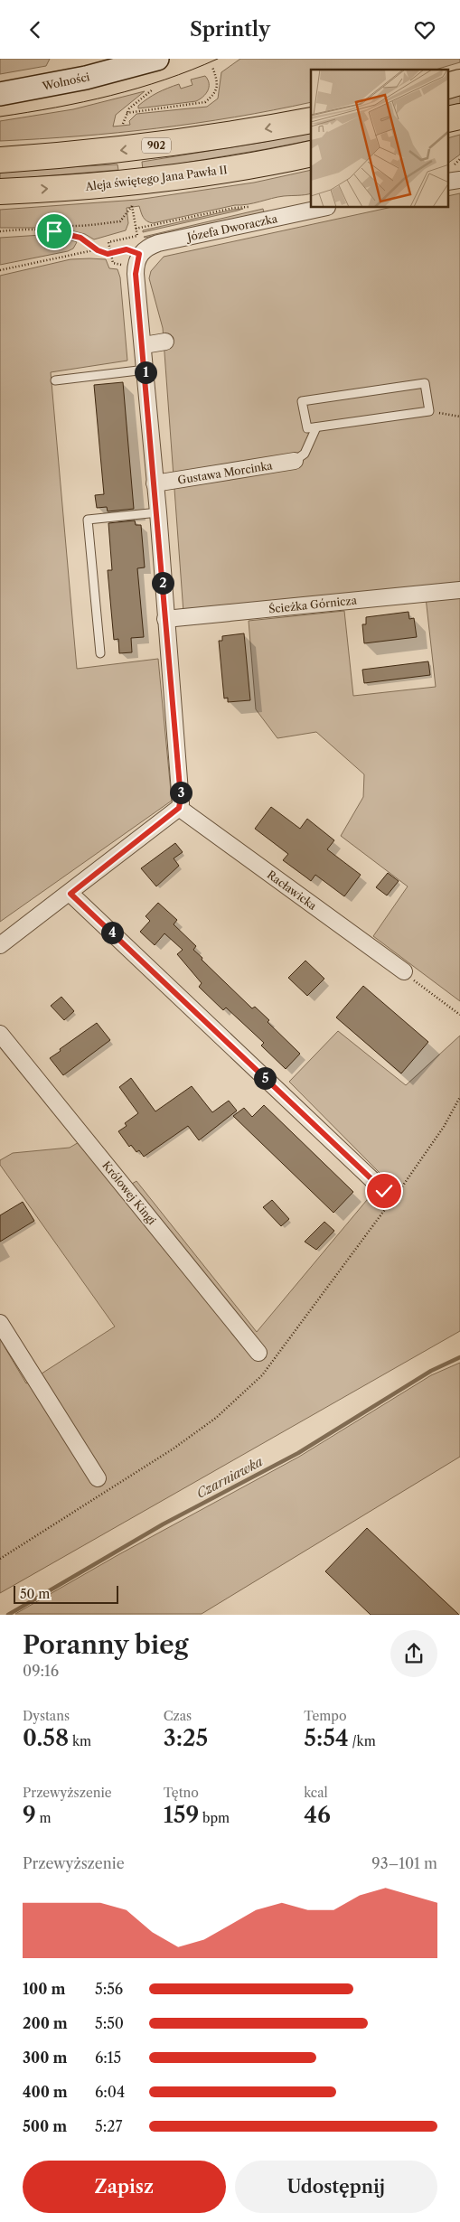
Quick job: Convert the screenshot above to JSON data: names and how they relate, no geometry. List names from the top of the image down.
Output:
{
  "streets": {
    "main road": ["902", "Aleja świętego Jana Pawła II"],
    "street": [
      "Wolności",
      "Józefa Dworaczka",
      "Gustawa Morcinka",
      "Ścieżka Górnicza",
      "Racławicka",
      "Królowej Kingi"
    ]
  },
  "water": ["Czarniawka"],
  "scale_bar": "50 m",
  "page": {
    "header": "Sprintly",
    "pins": [
      "1",
      "2",
      "3",
      "4",
      "5"
    ],
    "scale": "50 m",
    "heading": ["Poranny bieg", "09:16"],
    "stats": [
      ["Dystans", "0.58 km"],
      ["Czas", "3:25"],
      ["Tempo", "5:54 /km"],
      ["Przewyższenie", "9 m"],
      ["Tętno", "159 bpm"],
      ["kcal", "46"]
    ],
    "chart": ["Przewyższenie", "93–101 m"],
    "list": [
      {
        "name": "100 m",
        "note": "5:56"
      },
      {
        "name": "200 m",
        "note": "5:50"
      },
      {
        "name": "300 m",
        "note": "6:15"
      },
      {
        "name": "400 m",
        "note": "6:04"
      },
      {
        "name": "500 m",
        "note": "5:27"
      }
    ],
    "buttons": ["Zapisz", "Udostępnij"]
  }
}
